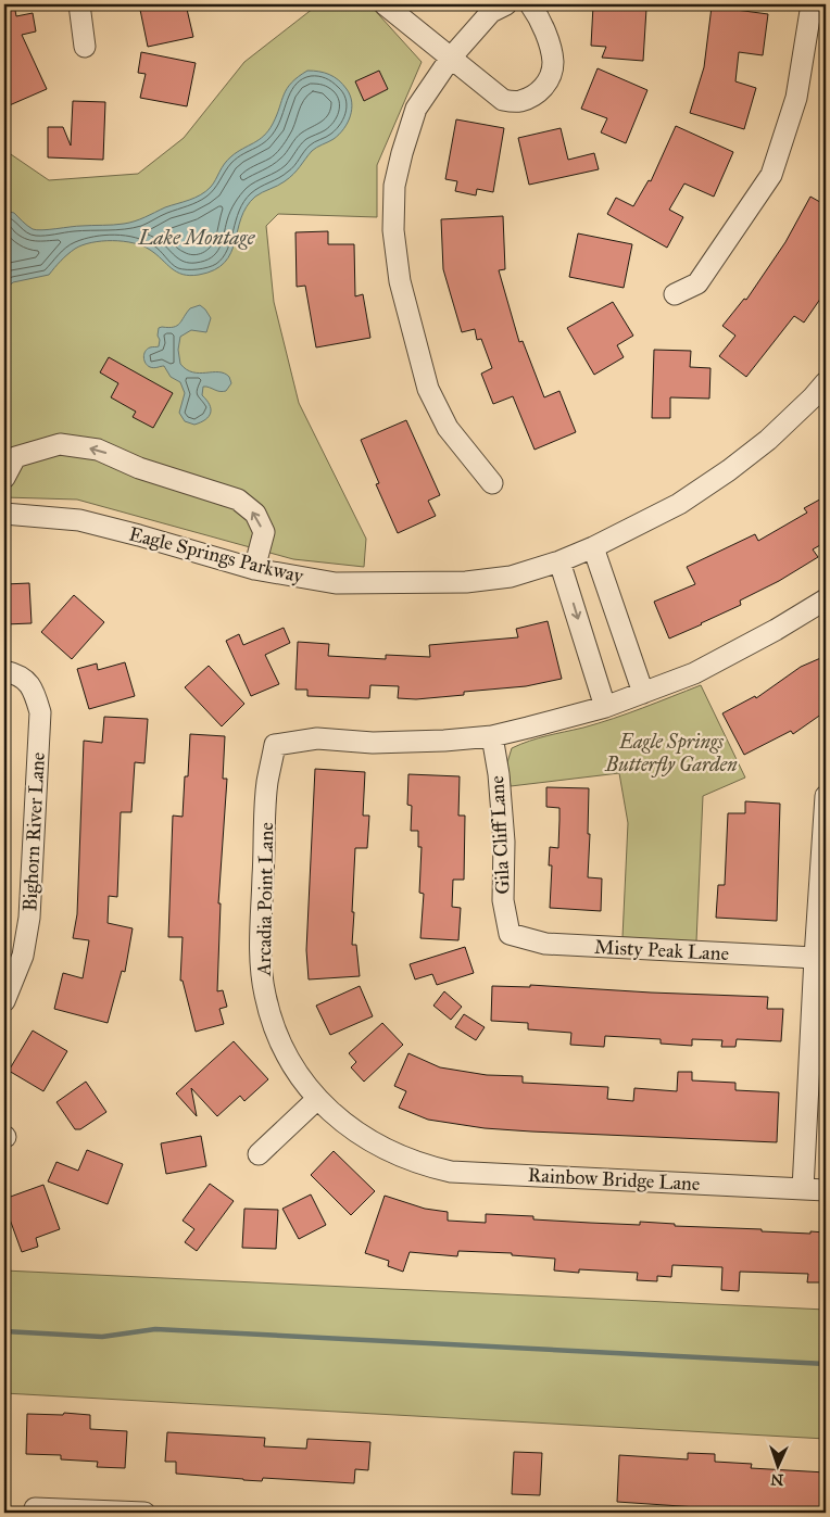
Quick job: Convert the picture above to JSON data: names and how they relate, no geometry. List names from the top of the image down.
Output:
{
  "streets": {
    "street": [
      "Eagle Springs Parkway",
      "Bighorn River Lane",
      "Gila Cliff Lane",
      "Arcadia Point Lane",
      "Misty Peak Lane",
      "Rainbow Bridge Lane"
    ]
  },
  "crossings": [
    ["Gila Cliff Lane", "Arcadia Point Lane"],
    ["Gila Cliff Lane", "Misty Peak Lane"],
    ["Arcadia Point Lane", "Rainbow Bridge Lane"]
  ],
  "water": ["Lake Montage"],
  "parks": ["Eagle Springs Butterfly Garden"],
  "north": "bottom"
}
